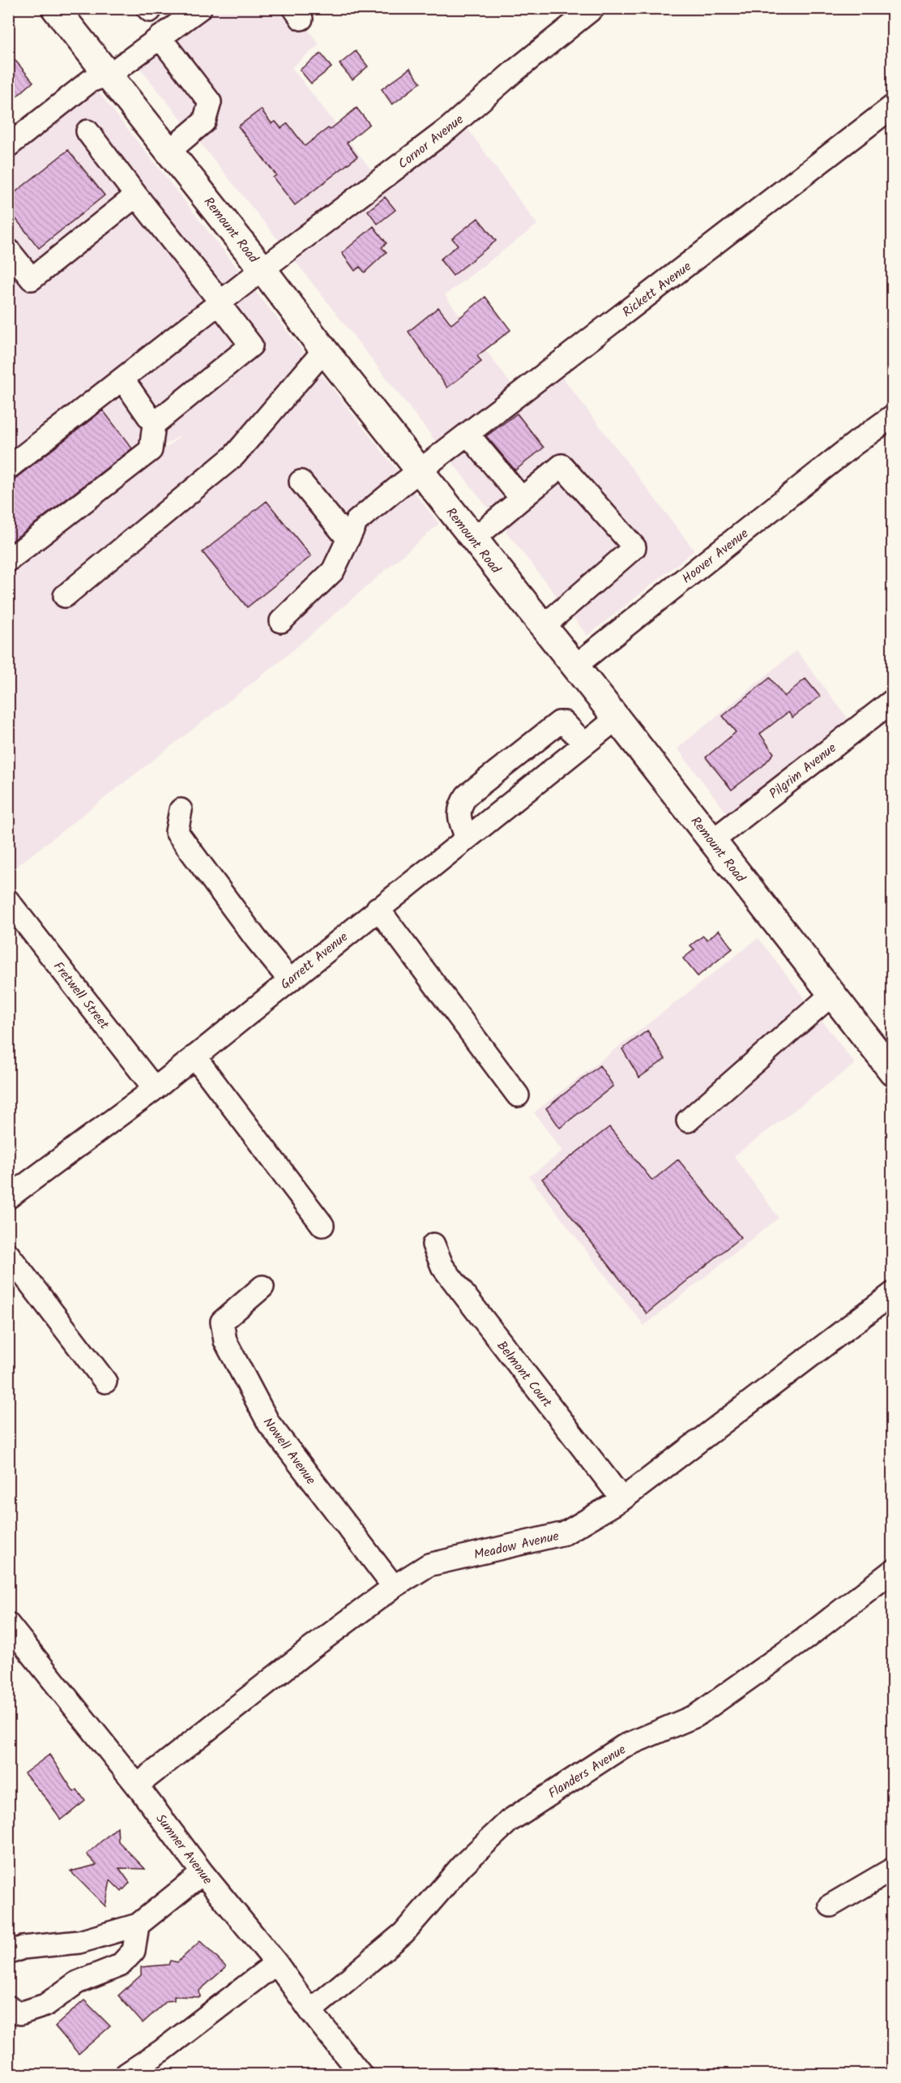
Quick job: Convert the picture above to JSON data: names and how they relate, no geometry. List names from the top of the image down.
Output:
{
  "streets": {
    "main road": ["Remount Road"],
    "street": [
      "Cornor Avenue",
      "Rickett Avenue",
      "Hoover Avenue",
      "Pilgrim Avenue",
      "Garrett Avenue",
      "Fretwell Street",
      "Belmont Court",
      "Nowell Avenue",
      "Meadow Avenue",
      "Flanders Avenue",
      "Sumner Avenue"
    ]
  },
  "crossings": [
    ["Cornor Avenue", "Remount Road"],
    ["Remount Road", "Rickett Avenue"],
    ["Remount Road", "Hoover Avenue"],
    ["Remount Road", "Pilgrim Avenue"],
    ["Remount Road", "Garrett Avenue"],
    ["Garrett Avenue", "Fretwell Street"],
    ["Belmont Court", "Meadow Avenue"],
    ["Nowell Avenue", "Meadow Avenue"],
    ["Meadow Avenue", "Sumner Avenue"],
    ["Flanders Avenue", "Sumner Avenue"]
  ]
}
